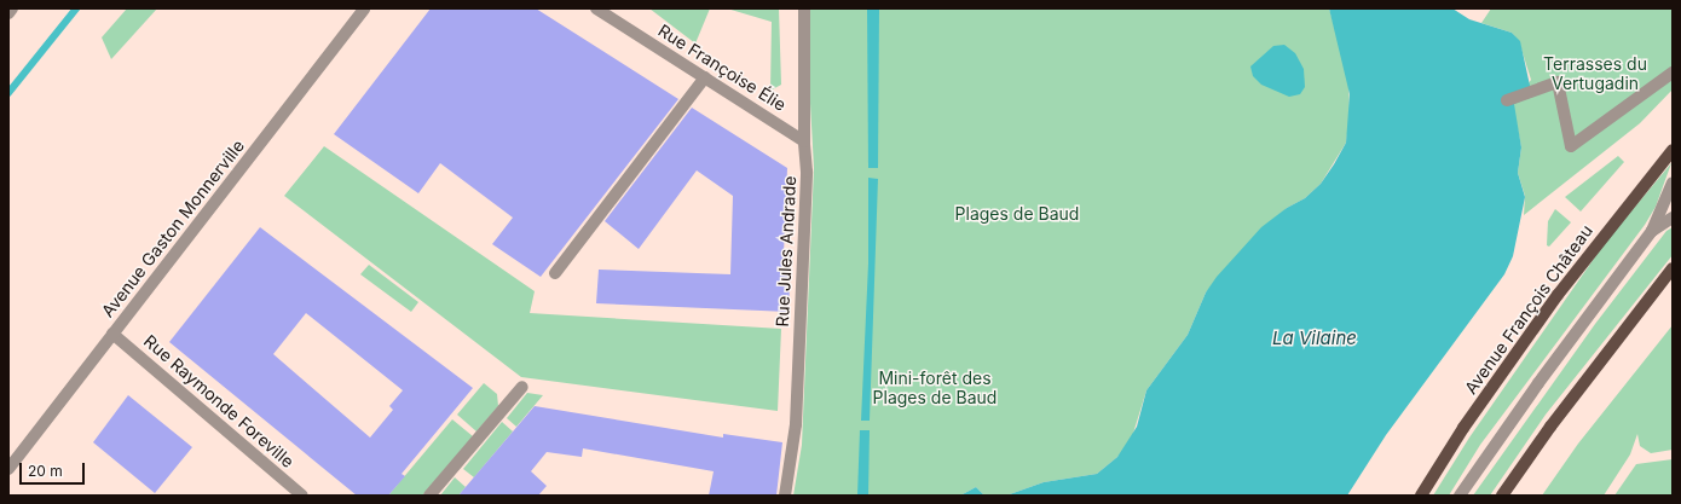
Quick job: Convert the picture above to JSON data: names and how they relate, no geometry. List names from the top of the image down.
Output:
{
  "streets": {
    "main road": ["Avenue François Château"],
    "street": [
      "Rue Françoise Élie",
      "Avenue Gaston Monnerville",
      "Rue Jules Andrade",
      "Rue Raymonde Foreville"
    ]
  },
  "crossings": [
    ["Rue Françoise Élie", "Rue Jules Andrade"],
    ["Avenue Gaston Monnerville", "Rue Raymonde Foreville"]
  ],
  "water": ["La Vilaine"],
  "parks": ["Terrasses du Vertugadin", "Plages de Baud", "Mini-forêt des Plages de Baud"],
  "scale_bar": "20 m"
}
